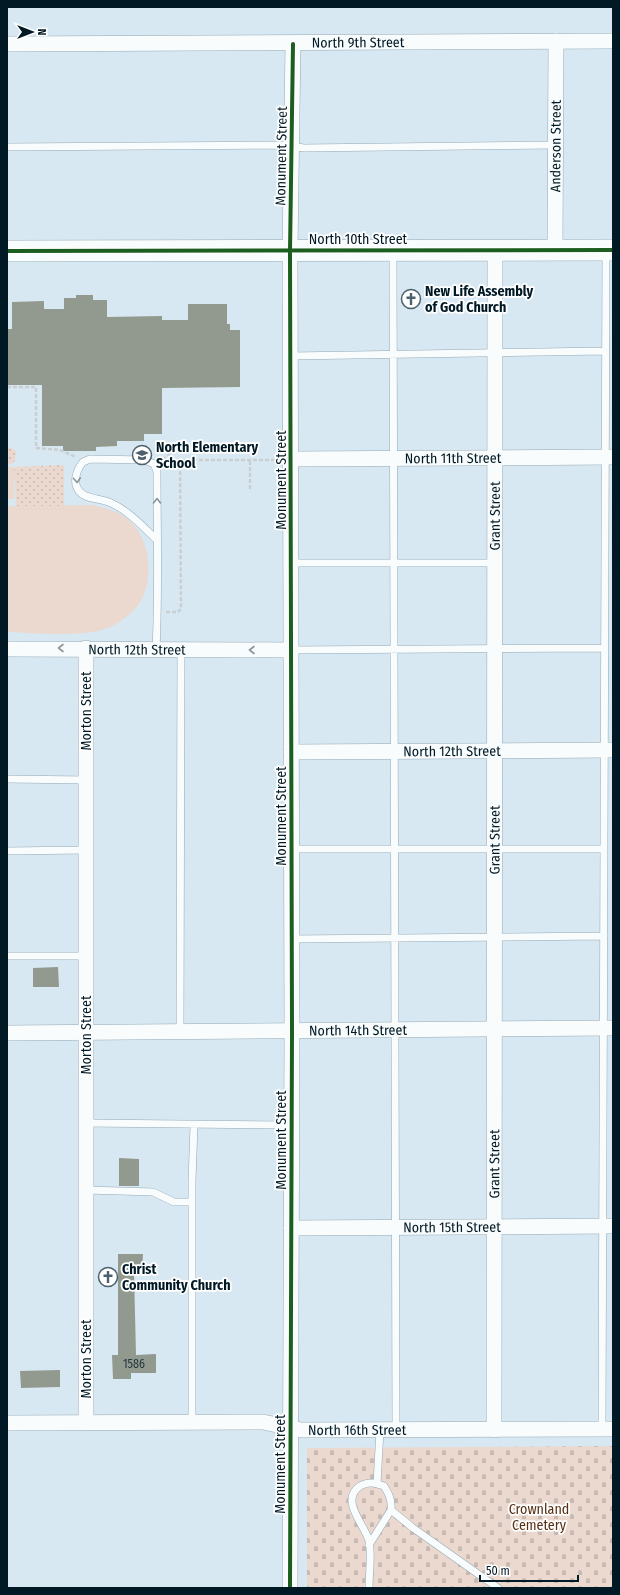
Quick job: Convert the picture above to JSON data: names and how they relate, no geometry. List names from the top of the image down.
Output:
{
  "streets": {
    "main road": ["North 10th Street"],
    "street": [
      "North 9th Street",
      "Anderson Street",
      "Monument Street",
      "North 11th Street",
      "Grant Street",
      "North 12th Street",
      "Morton Street",
      "North 14th Street",
      "North 15th Street",
      "North 16th Street"
    ]
  },
  "crossings": [
    ["North 9th Street", "Anderson Street"],
    ["North 9th Street", "Monument Street"],
    ["Anderson Street", "North 10th Street"],
    ["Monument Street", "North 10th Street"],
    ["Monument Street", "North 11th Street"],
    ["Monument Street", "North 12th Street"],
    ["Monument Street", "North 14th Street"],
    ["Monument Street", "North 15th Street"],
    ["Monument Street", "North 16th Street"],
    ["North 10th Street", "Grant Street"],
    ["North 11th Street", "Grant Street"],
    ["Grant Street", "North 12th Street"],
    ["Grant Street", "North 14th Street"],
    ["Grant Street", "North 15th Street"],
    ["Grant Street", "North 16th Street"],
    ["North 12th Street", "Morton Street"],
    ["Morton Street", "North 14th Street"],
    ["Morton Street", "North 16th Street"]
  ],
  "parks": ["Crownland Cemetery"],
  "places": {
    "church": ["New Life Assembly of God Church", "Christ Community Church"],
    "school or university": ["North Elementary School"]
  },
  "house_numbers": ["1586"],
  "scale_bar": "50 m",
  "north": "right"
}
